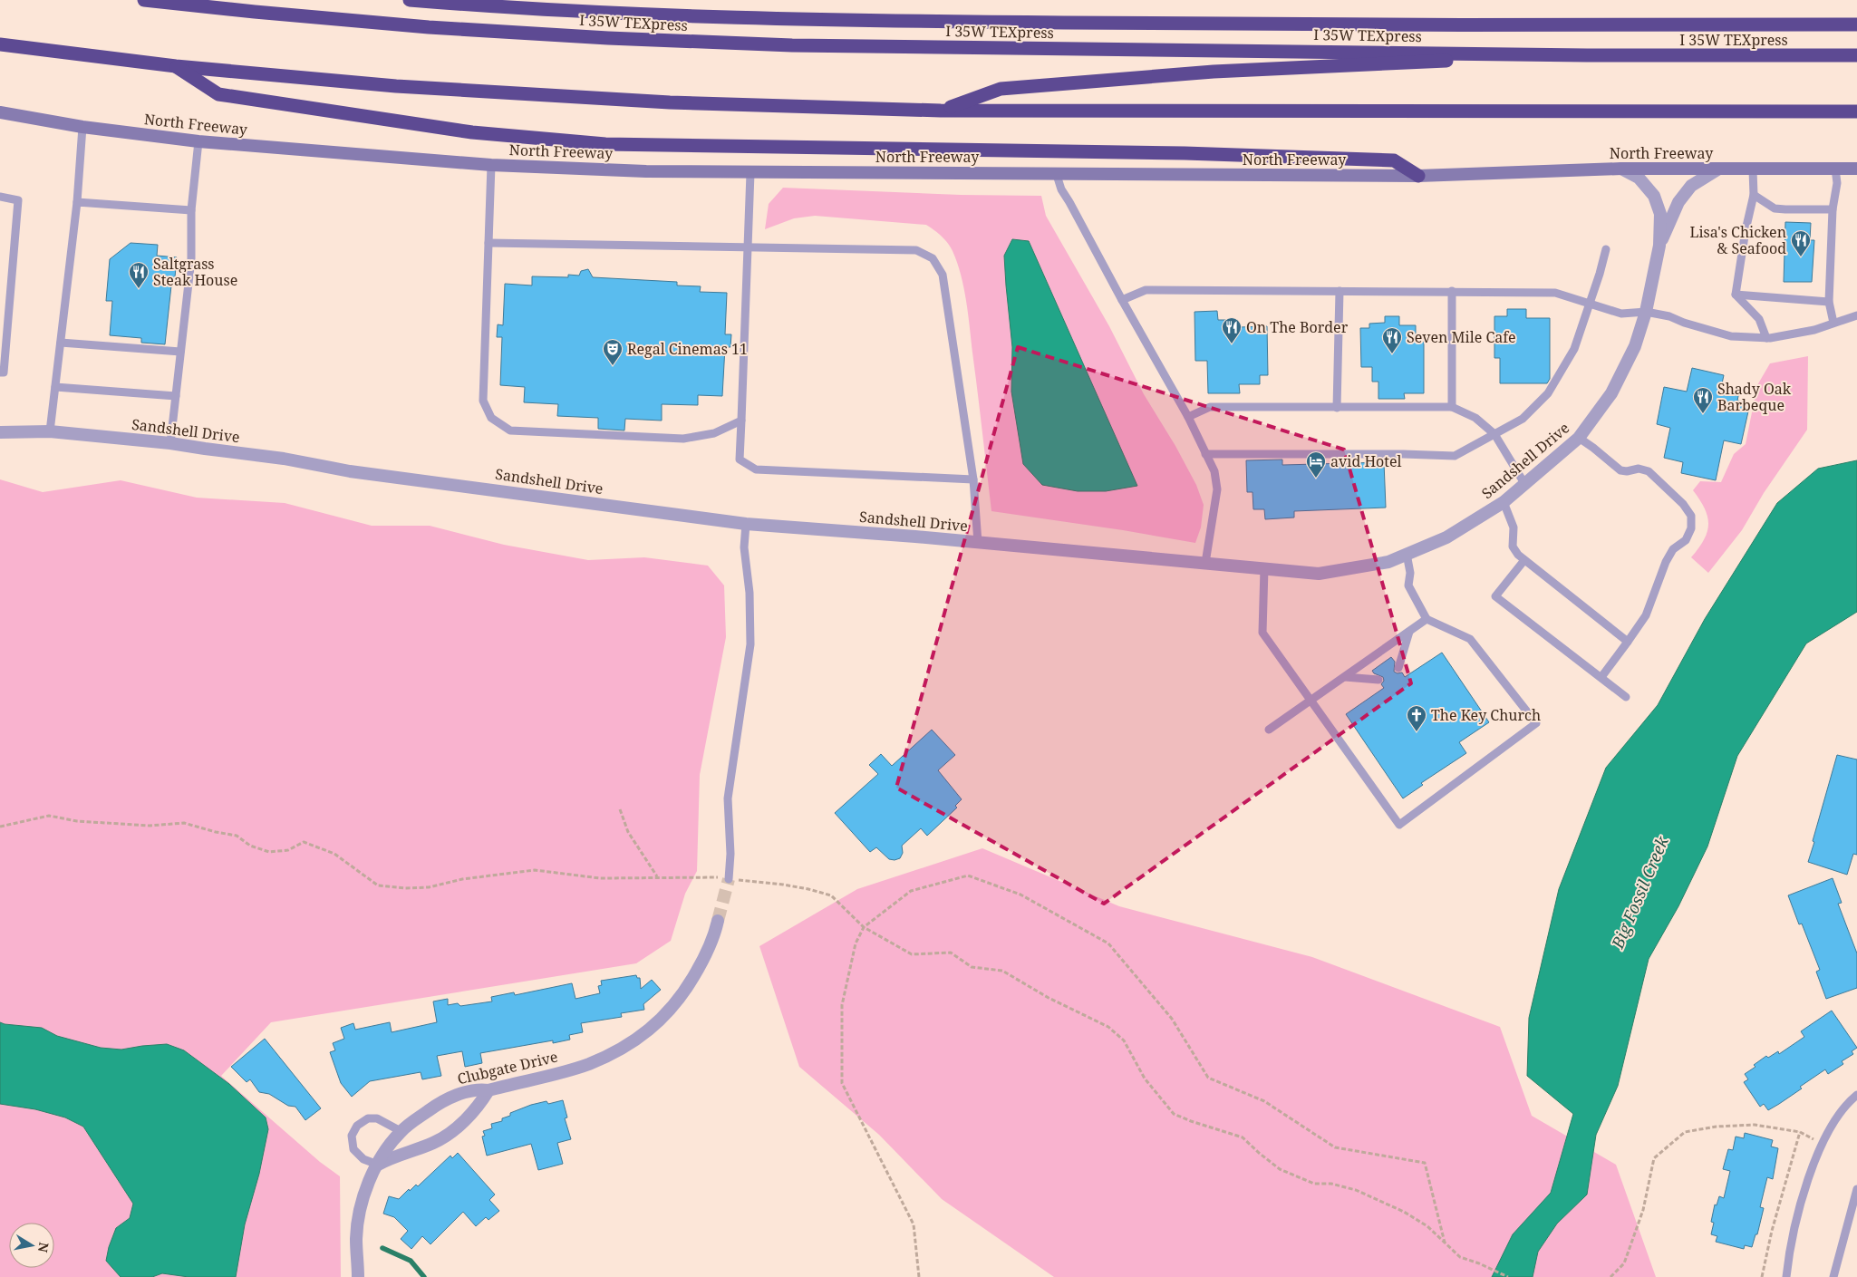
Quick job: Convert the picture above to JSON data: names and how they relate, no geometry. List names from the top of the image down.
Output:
{
  "streets": {
    "highway": ["I 35W TEXpress"],
    "main road": ["North Freeway"],
    "street": ["Sandshell Drive", "Clubgate Drive"]
  },
  "crossings": [
    ["North Freeway", "Sandshell Drive"]
  ],
  "water": ["Big Fossil Creek"],
  "places": {
    "restaurant": [
      "Lisa's Chicken & Seafood",
      "Saltgrass Steak House",
      "On The Border",
      "Seven Mile Cafe",
      "Shady Oak Barbeque"
    ],
    "theatre": ["Regal Cinemas 11"],
    "hotel": ["avid Hotel"],
    "church": ["The Key Church"]
  },
  "north": "right"
}
